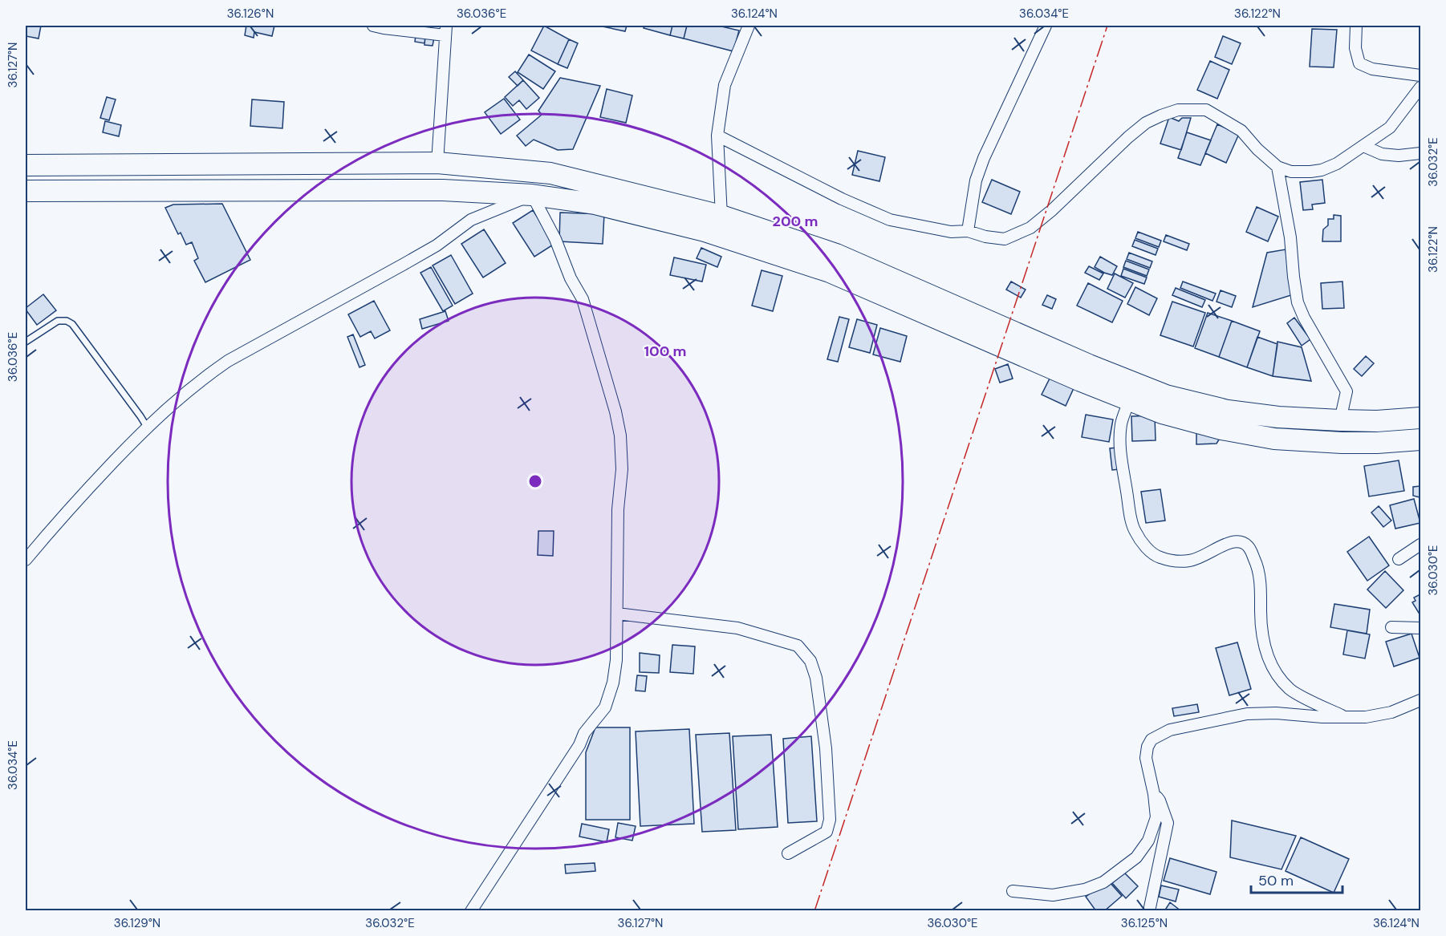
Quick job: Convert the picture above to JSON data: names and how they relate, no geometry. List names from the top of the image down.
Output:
{
  "scale_bar": "50 m",
  "coordinates": [
    "36.126°N",
    "36.036°E",
    "36.124°N",
    "36.034°E",
    "36.122°N",
    "36.127°N",
    "36.032°E",
    "36.030°E",
    "36.129°N",
    "36.125°N"
  ],
  "rings": ["200 m", "100 m"]
}
